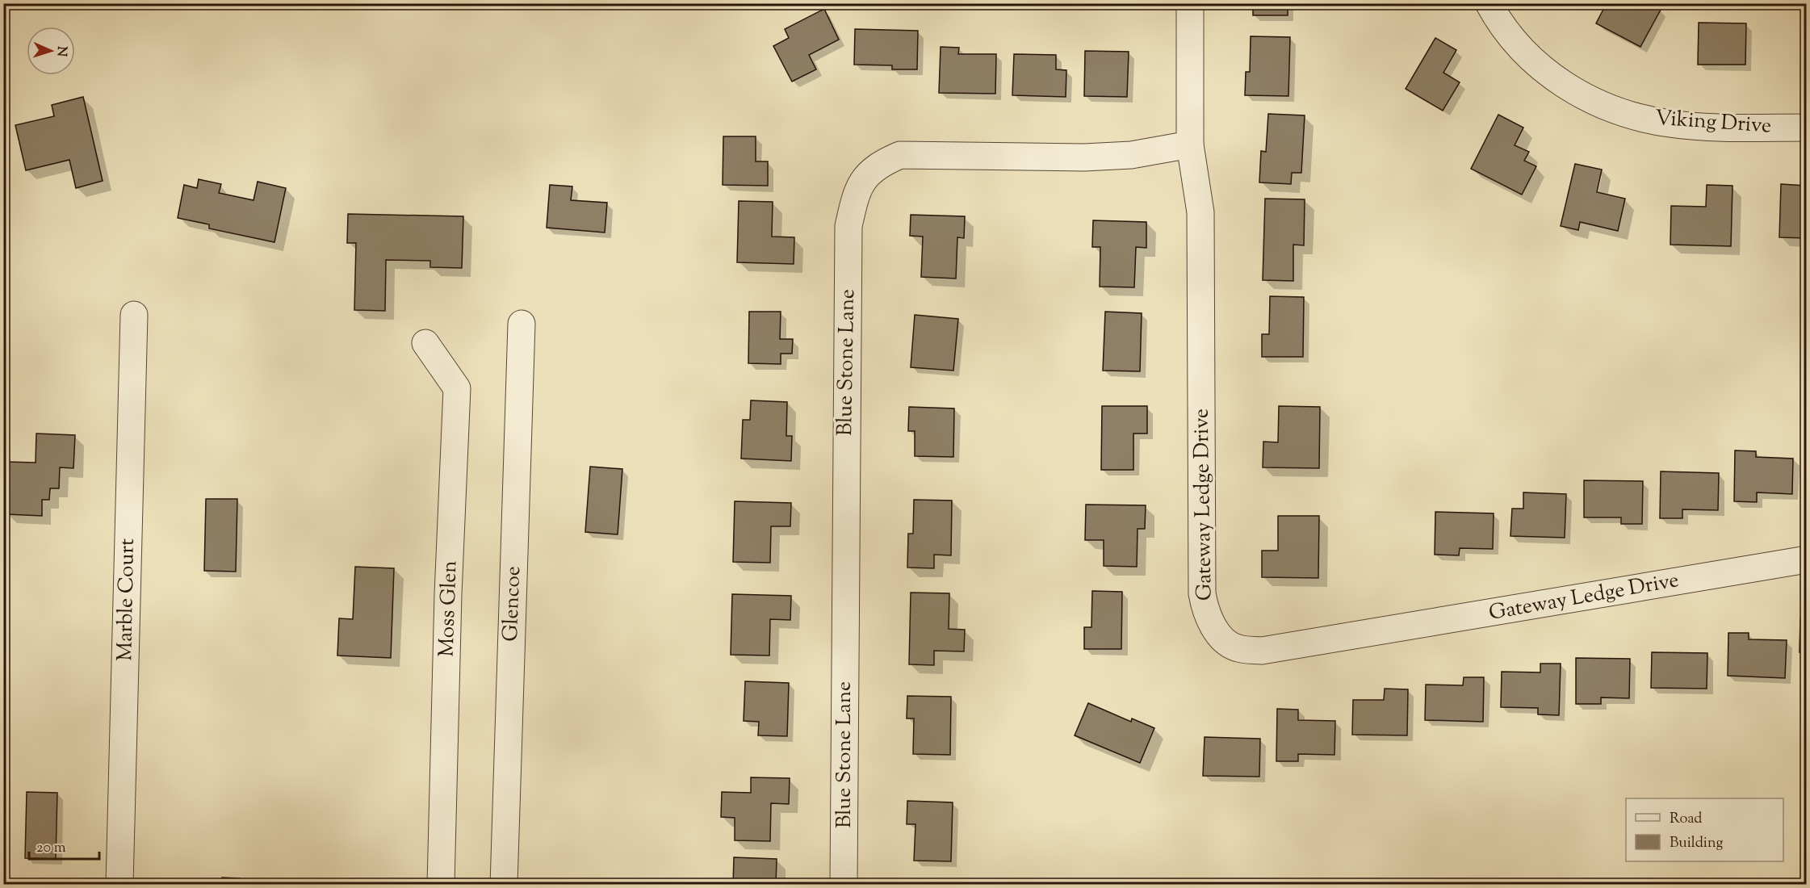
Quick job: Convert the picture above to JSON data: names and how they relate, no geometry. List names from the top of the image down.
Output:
{
  "streets": {
    "street": [
      "Viking Drive",
      "Blue Stone Lane",
      "Gateway Ledge Drive",
      "Marble Court",
      "Glencoe",
      "Moss Glen"
    ]
  },
  "crossings": [
    ["Blue Stone Lane", "Gateway Ledge Drive"]
  ],
  "legend": ["Road", "Building"],
  "scale_bar": "20 m",
  "north": "right"
}
